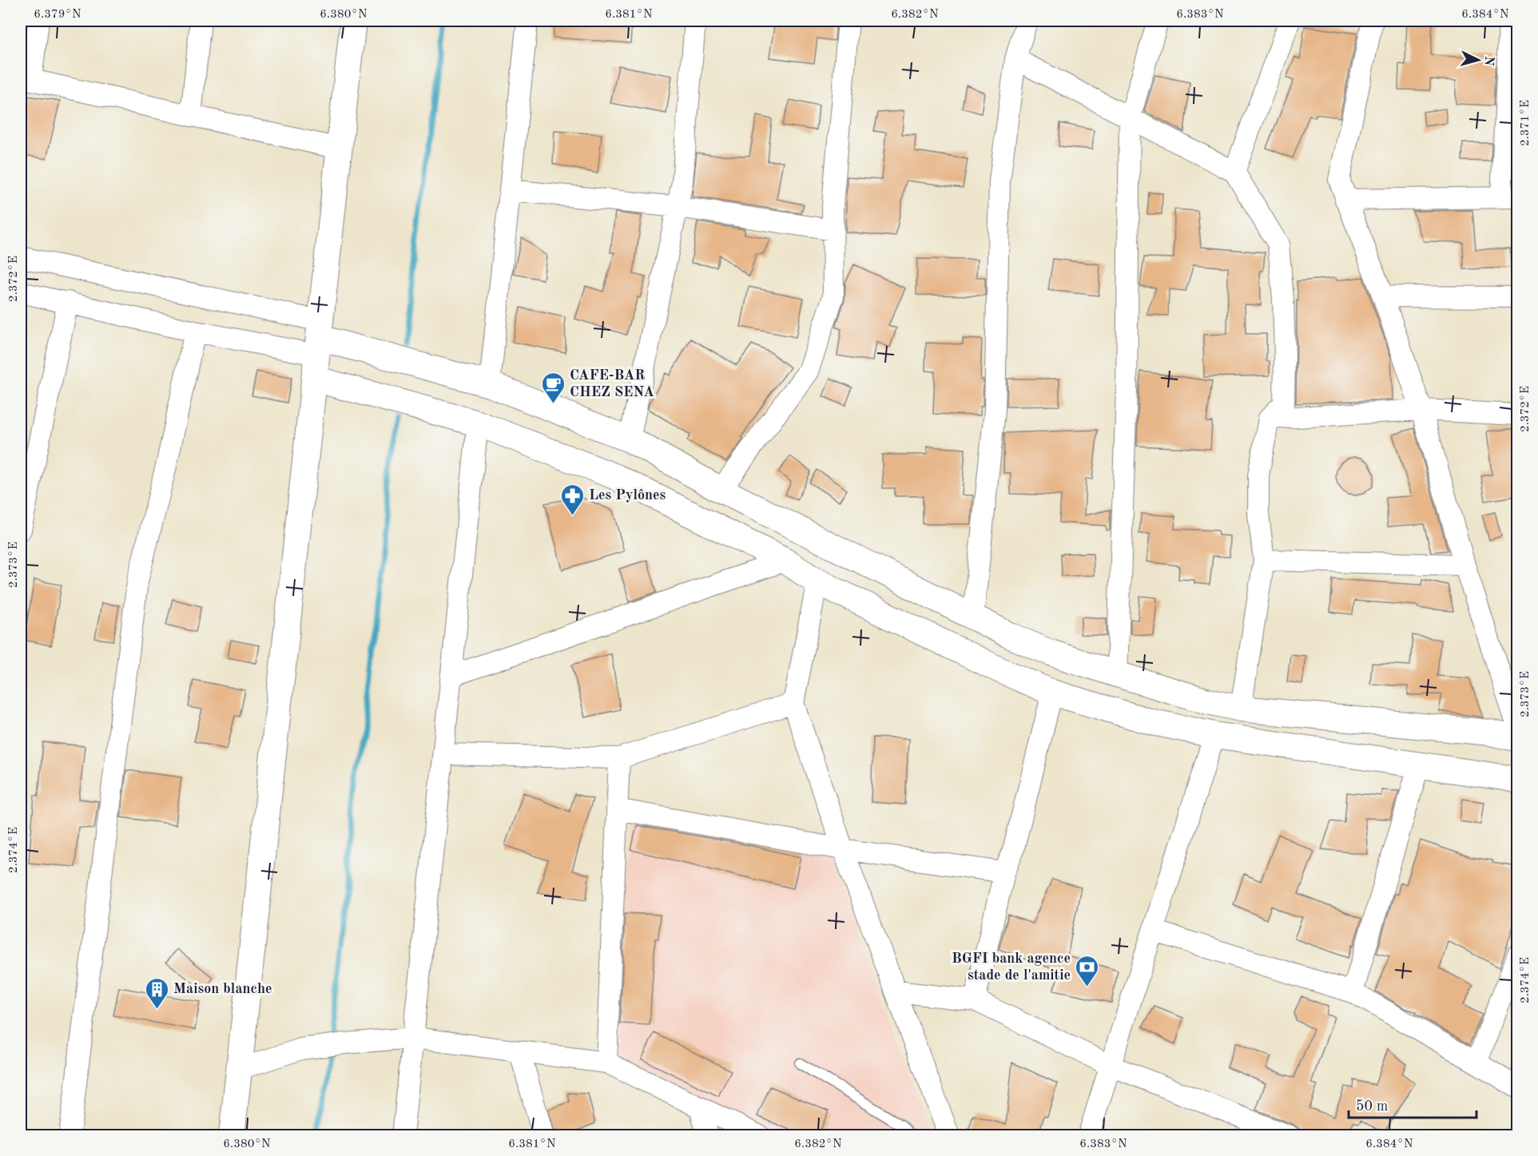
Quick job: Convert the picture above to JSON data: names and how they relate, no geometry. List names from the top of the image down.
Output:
{
  "places": {
    "cafe": ["CAFE-BAR CHEZ SENA"],
    "pharmacy": ["Les Pylônes"],
    "bank": ["BGFI bank agence stade de l'amitie"],
    "building": ["Maison blanche"]
  },
  "scale_bar": "50 m",
  "north": "right",
  "coordinates": [
    "6.379°N",
    "6.380°N",
    "6.381°N",
    "6.382°N",
    "6.383°N",
    "6.384°N",
    "2.371°E",
    "2.372°E",
    "2.373°E",
    "2.374°E"
  ]
}
